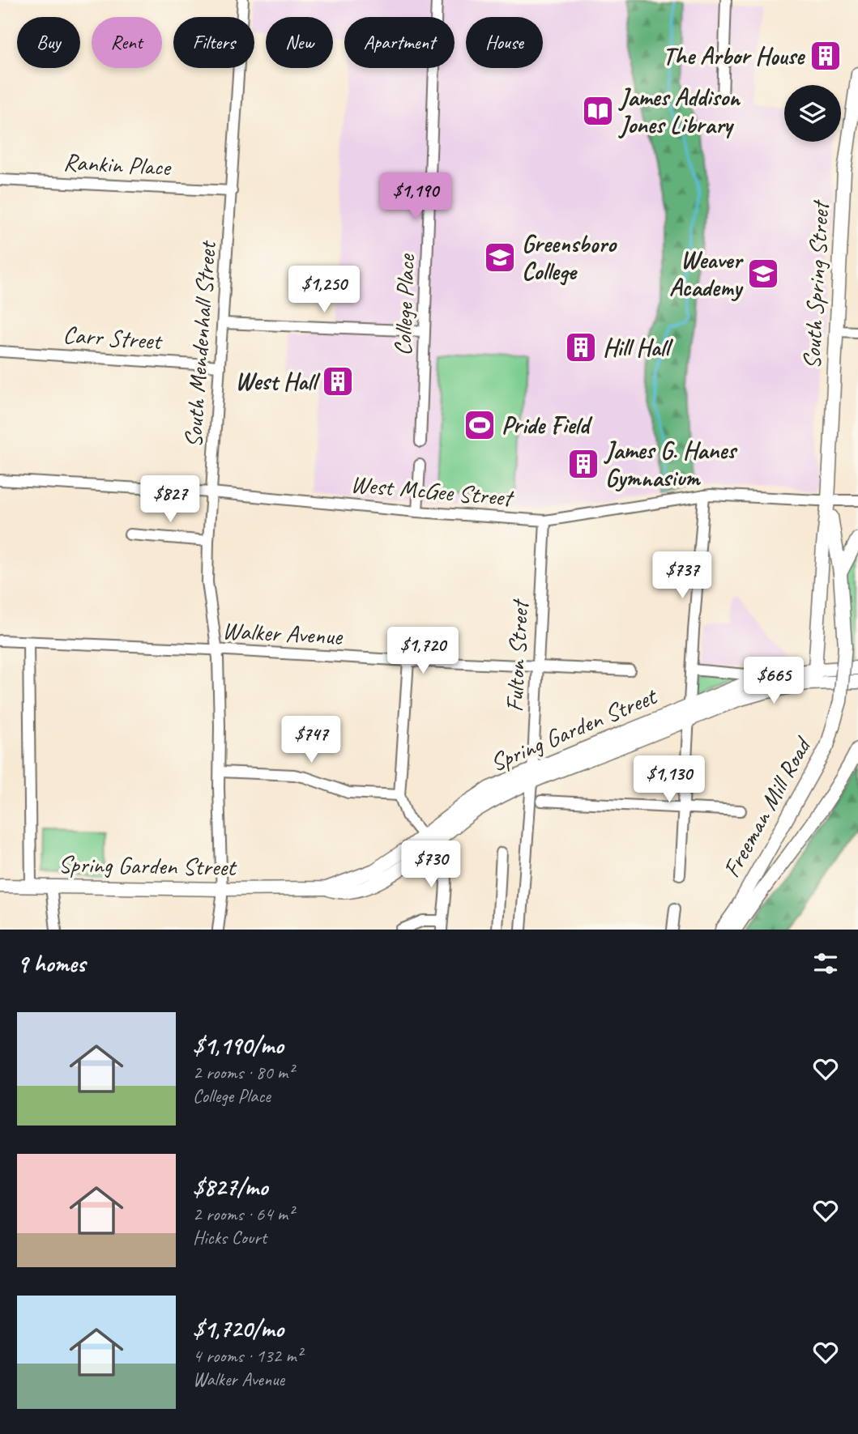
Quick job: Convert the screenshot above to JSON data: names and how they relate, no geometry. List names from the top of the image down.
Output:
{
  "streets": {
    "main road": ["South Spring Street", "Spring Garden Street", "Freeman Mill Road"],
    "street": [
      "Rankin Place",
      "College Place",
      "Carr Street",
      "South Mendenhall Street",
      "West McGee Street",
      "Walker Avenue",
      "Fulton Street"
    ]
  },
  "crossings": [
    ["Rankin Place", "South Mendenhall Street"],
    ["South Spring Street", "West McGee Street"],
    ["South Spring Street", "Freeman Mill Road"],
    ["Carr Street", "South Mendenhall Street"],
    ["South Mendenhall Street", "West McGee Street"],
    ["South Mendenhall Street", "Walker Avenue"],
    ["South Mendenhall Street", "Spring Garden Street"],
    ["West McGee Street", "Fulton Street"],
    ["West McGee Street", "Freeman Mill Road"],
    ["Walker Avenue", "Fulton Street"],
    ["Fulton Street", "Spring Garden Street"]
  ],
  "places": {
    "building": [
      "The Arbor House",
      "Hill Hall",
      "West Hall",
      "James G. Hanes Gymnasium"
    ],
    "library": ["James Addison Jones Library"],
    "school or university": ["Greensboro College", "Weaver Academy"],
    "sports": ["Pride Field"]
  },
  "page": {
    "chip": [
      "Buy",
      "Rent",
      "Filters",
      "New",
      "Apartment",
      "House"
    ],
    "price": [
      "$1,190",
      "$1,250",
      "$827",
      "$737",
      "$1,720",
      "$665",
      "$747",
      "$1,130",
      "$730"
    ],
    "heading": "9 homes",
    "list": [
      {
        "name": "$1,190/mo",
        "note": "2 rooms · 80 m² · College Place"
      },
      {
        "name": "$827/mo",
        "note": "2 rooms · 64 m² · Hicks Court"
      },
      {
        "name": "$1,720/mo",
        "note": "4 rooms · 132 m² · Walker Avenue"
      }
    ]
  }
}
